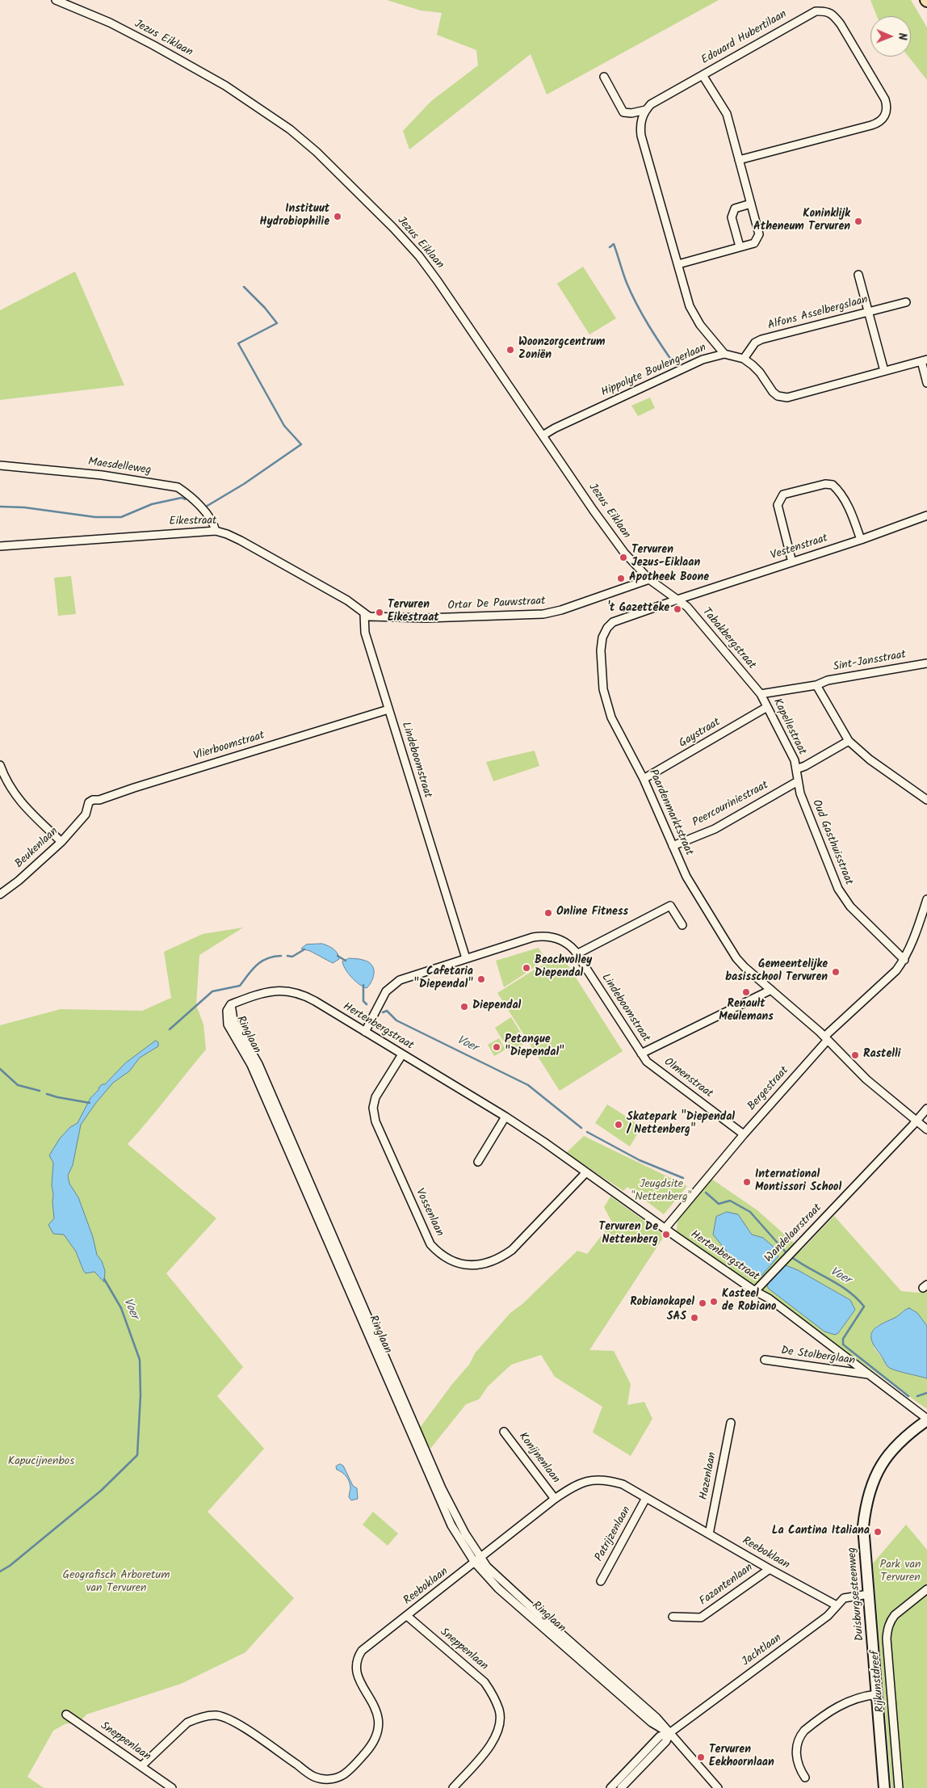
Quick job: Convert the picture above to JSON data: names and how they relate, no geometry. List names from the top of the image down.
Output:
{
  "streets": {
    "street": [
      "Edouard Hubertilaan",
      "Jezus Eiklaan",
      "Alfons Asselbergslaan",
      "Hippolyte Boulengerlaan",
      "Maesdelleweg",
      "Eikestraat",
      "Vestenstraat",
      "Ortar De Pauwstraat",
      "Tabakbergstraat",
      "Sint-Jansstraat",
      "Kapellestraat",
      "Gaystraat",
      "Vlierboomstraat",
      "Lindeboomstraat",
      "Peercouriniestraat",
      "Paardenmarktstraat",
      "Oud Gasthuisstraat",
      "Beukenlaan",
      "Hertenbergstraat",
      "Ringlaan",
      "Olmenstraat",
      "Bergestraat",
      "Vossenlaan",
      "Wandelaarstraat",
      "De Stolberglaan",
      "Konijnenlaan",
      "Hazenlaan",
      "Patrijzenlaan",
      "Reeboklaan",
      "Fazantenlaan",
      "Duisburgsesteenweg",
      "Sneppenlaan",
      "Jachtlaan",
      "Rijkunstdreef"
    ]
  },
  "crossings": [
    ["Jezus Eiklaan", "Hippolyte Boulengerlaan"],
    ["Jezus Eiklaan", "Vestenstraat"],
    ["Jezus Eiklaan", "Ortar De Pauwstraat"],
    ["Jezus Eiklaan", "Tabakbergstraat"],
    ["Jezus Eiklaan", "Paardenmarktstraat"],
    ["Alfons Asselbergslaan", "Hippolyte Boulengerlaan"],
    ["Maesdelleweg", "Eikestraat"],
    ["Eikestraat", "Ortar De Pauwstraat"],
    ["Eikestraat", "Lindeboomstraat"],
    ["Vestenstraat", "Tabakbergstraat"],
    ["Vestenstraat", "Paardenmarktstraat"],
    ["Ortar De Pauwstraat", "Lindeboomstraat"],
    ["Tabakbergstraat", "Kapellestraat"],
    ["Tabakbergstraat", "Paardenmarktstraat"],
    ["Sint-Jansstraat", "Kapellestraat"],
    ["Kapellestraat", "Gaystraat"],
    ["Kapellestraat", "Peercouriniestraat"],
    ["Kapellestraat", "Oud Gasthuisstraat"],
    ["Gaystraat", "Paardenmarktstraat"],
    ["Vlierboomstraat", "Lindeboomstraat"],
    ["Vlierboomstraat", "Beukenlaan"],
    ["Lindeboomstraat", "Paardenmarktstraat"],
    ["Lindeboomstraat", "Hertenbergstraat"],
    ["Lindeboomstraat", "Olmenstraat"],
    ["Peercouriniestraat", "Paardenmarktstraat"],
    ["Peercouriniestraat", "Oud Gasthuisstraat"],
    ["Paardenmarktstraat", "Bergestraat"],
    ["Paardenmarktstraat", "Wandelaarstraat"],
    ["Oud Gasthuisstraat", "Bergestraat"],
    ["Hertenbergstraat", "Ringlaan"],
    ["Hertenbergstraat", "Bergestraat"],
    ["Hertenbergstraat", "Vossenlaan"],
    ["Hertenbergstraat", "Wandelaarstraat"],
    ["Hertenbergstraat", "De Stolberglaan"],
    ["Hertenbergstraat", "Duisburgsesteenweg"],
    ["Ringlaan", "Reeboklaan"],
    ["Ringlaan", "Jachtlaan"],
    ["Olmenstraat", "Bergestraat"],
    ["Konijnenlaan", "Reeboklaan"],
    ["Hazenlaan", "Reeboklaan"],
    ["Patrijzenlaan", "Reeboklaan"],
    ["Reeboklaan", "Fazantenlaan"],
    ["Reeboklaan", "Sneppenlaan"],
    ["Reeboklaan", "Jachtlaan"],
    ["Duisburgsesteenweg", "Jachtlaan"]
  ],
  "water": ["Voer"],
  "parks": [
    "Jeugdsite \"Nettenberg\"",
    "Kapucijnenbos",
    "Park van Tervuren",
    "Geografisch Arboretum van Tervuren"
  ],
  "places": [
    "Instituut Hydrobiophilie",
    "Koninklijk Atheneum Tervuren",
    "Woonzorgcentrum Zoniën",
    "Tervuren Jezus-Eiklaan",
    "Apotheek Boone",
    "'t Gazetteke",
    "Tervuren Eikestraat",
    "Online Fitness",
    "Beachvolley Diependal",
    "Gemeentelijke basisschool Tervuren",
    "Cafetaria \"Diependal\"",
    "Renault Meulemans",
    "Diependal",
    "Petanque \"Diependal\"",
    "Rastelli",
    "Skatepark \"Diependal / Nettenberg\"",
    "International Montissori School",
    "Tervuren De Nettenberg",
    "Kasteel de Robiano",
    "Robianokapel",
    "SAS",
    "La Cantina Italiana",
    "Tervuren Eekhoornlaan"
  ],
  "north": "right"
}
